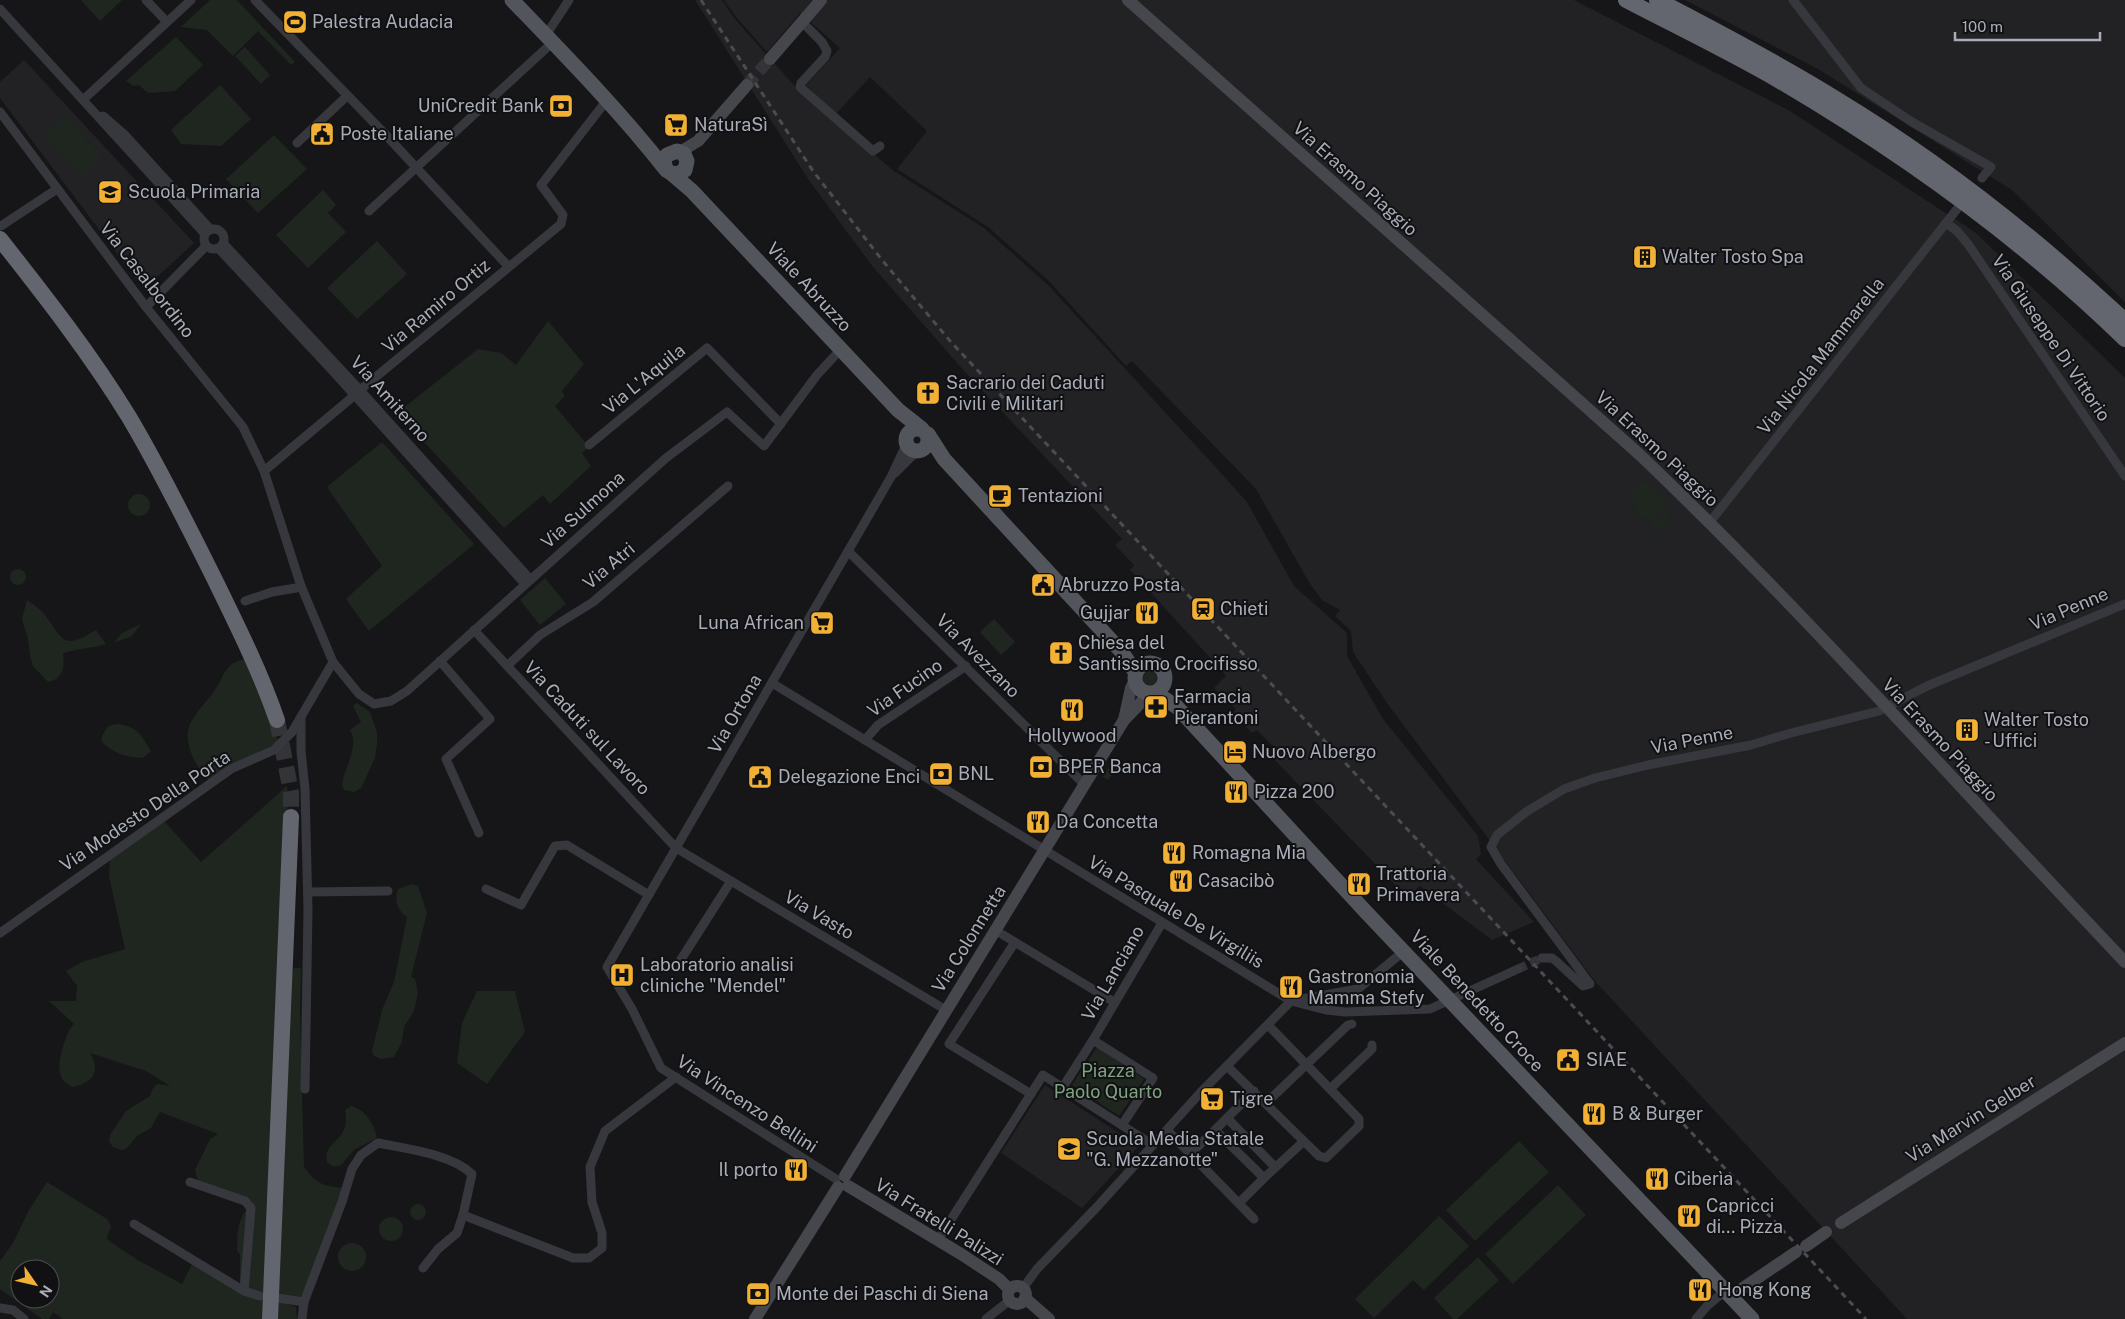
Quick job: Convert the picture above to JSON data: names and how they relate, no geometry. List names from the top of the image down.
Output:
{
  "streets": {
    "main road": ["Viale Abruzzo", "Viale Benedetto Croce"],
    "street": [
      "Via Erasmo Piaggio",
      "Via Casalbordino",
      "Via Ramiro Ortiz",
      "Via Giuseppe Di Vittorio",
      "Via Nicola Mammarella",
      "Via L'Aquila",
      "Via Amiterno",
      "Via Sulmona",
      "Via Atri",
      "Via Penne",
      "Via Avezzano",
      "Via Fucino",
      "Via Ortona",
      "Via Caduti sul Lavoro",
      "Via Modesto Della Porta",
      "Via Pasquale De Virgiliis",
      "Via Vasto",
      "Via Colonnetta",
      "Via Lanciano",
      "Via Vincenzo Bellini",
      "Via Marvin Gelber",
      "Via Fratelli Palizzi"
    ]
  },
  "crossings": [
    ["Via Erasmo Piaggio", "Via Nicola Mammarella"],
    ["Via Erasmo Piaggio", "Via Penne"],
    ["Via Casalbordino", "Via Sulmona"],
    ["Via Casalbordino", "Via Modesto Della Porta"],
    ["Viale Abruzzo", "Via Ramiro Ortiz"],
    ["Viale Abruzzo", "Via Sulmona"],
    ["Viale Abruzzo", "Via Ortona"],
    ["Via Ramiro Ortiz", "Via Amiterno"],
    ["Via Giuseppe Di Vittorio", "Via Nicola Mammarella"],
    ["Via L'Aquila", "Via Sulmona"],
    ["Via Amiterno", "Via Sulmona"],
    ["Via Sulmona", "Via Caduti sul Lavoro"],
    ["Via Sulmona", "Via Modesto Della Porta"],
    ["Via Atri", "Via Caduti sul Lavoro"],
    ["Via Avezzano", "Via Fucino"],
    ["Via Avezzano", "Via Ortona"],
    ["Via Avezzano", "Via Colonnetta"],
    ["Via Fucino", "Via Pasquale De Virgiliis"],
    ["Via Ortona", "Via Caduti sul Lavoro"],
    ["Via Ortona", "Via Pasquale De Virgiliis"],
    ["Via Ortona", "Via Vasto"],
    ["Via Ortona", "Via Vincenzo Bellini"],
    ["Via Caduti sul Lavoro", "Via Vasto"],
    ["Via Pasquale De Virgiliis", "Via Colonnetta"],
    ["Via Pasquale De Virgiliis", "Via Lanciano"],
    ["Via Pasquale De Virgiliis", "Viale Benedetto Croce"],
    ["Via Vasto", "Via Colonnetta"],
    ["Via Colonnetta", "Via Vincenzo Bellini"],
    ["Via Colonnetta", "Via Fratelli Palizzi"],
    ["Via Vincenzo Bellini", "Via Fratelli Palizzi"]
  ],
  "parks": ["Piazza Paolo Quarto"],
  "places": {
    "sports": ["Palestra Audacia"],
    "bank": [
      "UniCredit Bank",
      "BPER Banca",
      "BNL",
      "Monte dei Paschi di Siena"
    ],
    "supermarket": ["NaturaSì", "Luna African", "Tigre"],
    "public building": [
      "Poste Italiane",
      "Abruzzo Posta",
      "Delegazione Enci",
      "SIAE"
    ],
    "school or university": ["Scuola Primaria", "Scuola Media Statale \"G. Mezzanotte\""],
    "building": ["Walter Tosto Spa", "Walter Tosto - Uffici"],
    "church": ["Sacrario dei Caduti Civili e Militari", "Chiesa del Santissimo Crocifisso"],
    "cafe": ["Tentazioni"],
    "station": ["Chieti"],
    "restaurant": [
      "Gujjar",
      "Hollywood",
      "Pizza 200",
      "Da Concetta",
      "Romagna Mia",
      "Casacibò",
      "Trattoria Primavera",
      "Gastronomia Mamma Stefy",
      "B & Burger",
      "Il porto",
      "Ciberìa",
      "Capricci di... Pizza",
      "Hong Kong"
    ],
    "pharmacy": ["Farmacia Pierantoni"],
    "hotel": ["Nuovo Albergo"],
    "hospital": ["Laboratorio analisi cliniche \"Mendel\""]
  },
  "scale_bar": "100 m",
  "north": "bottom right"
}
